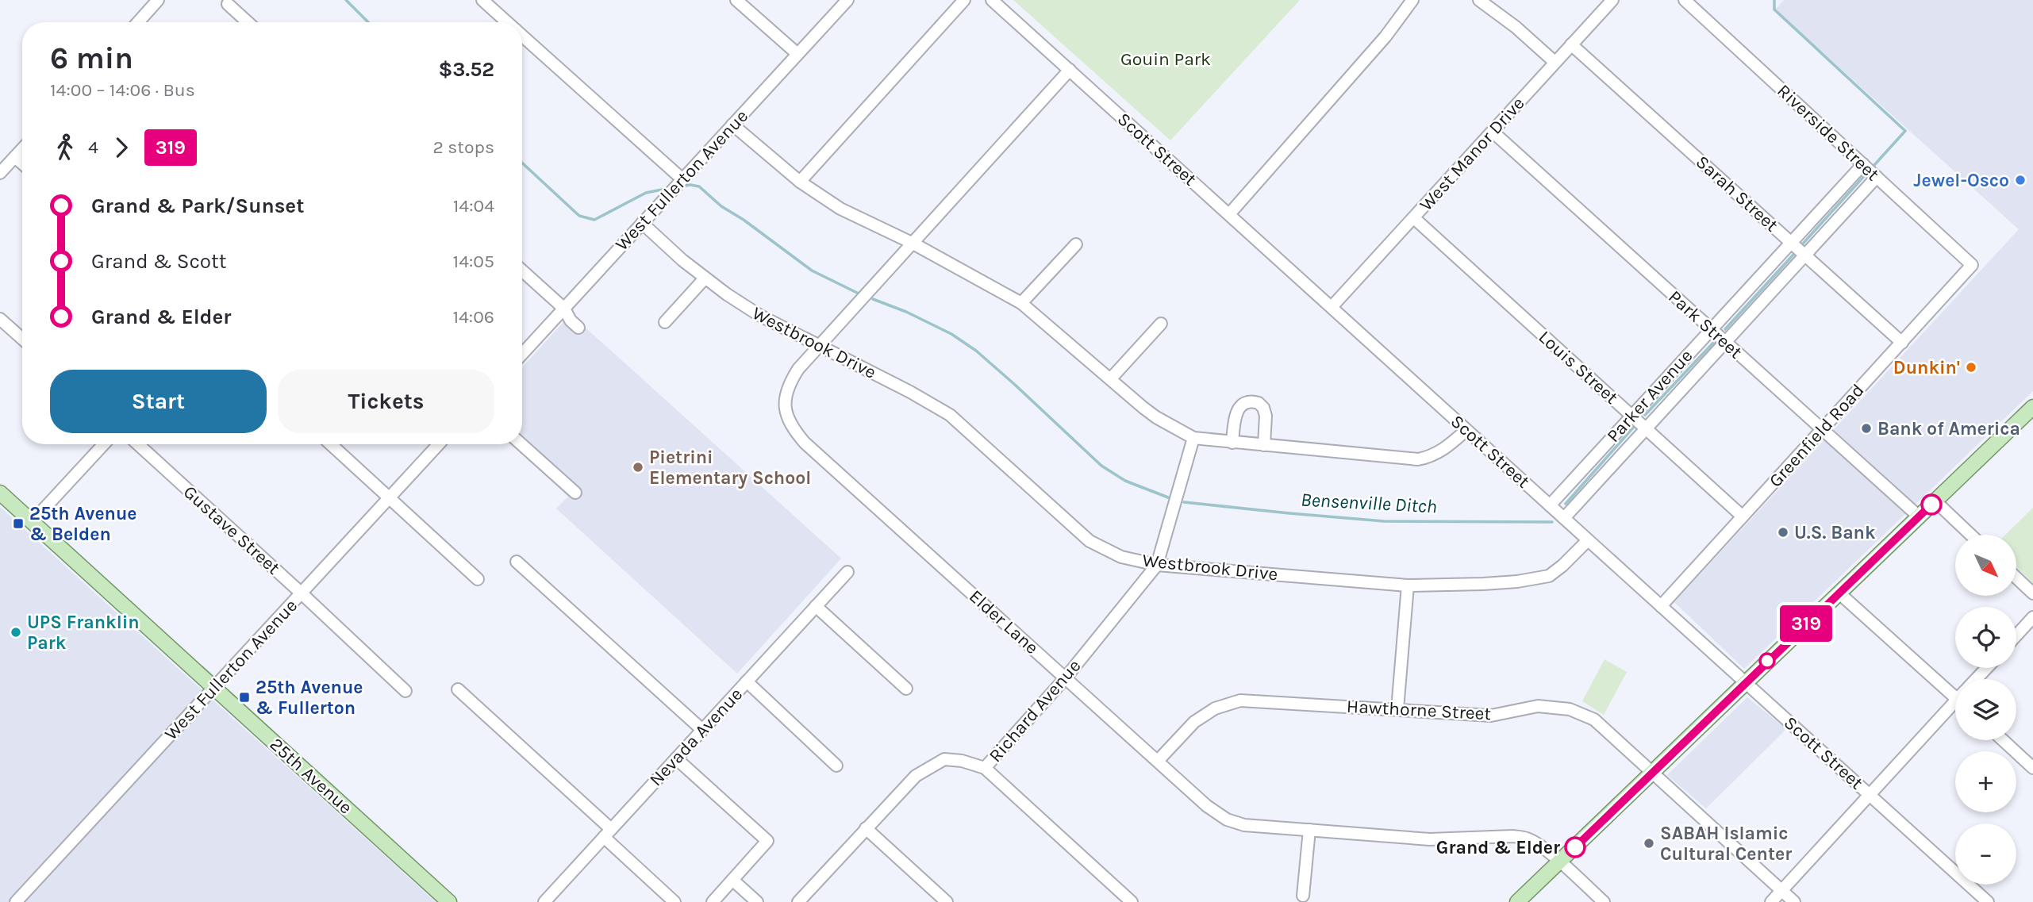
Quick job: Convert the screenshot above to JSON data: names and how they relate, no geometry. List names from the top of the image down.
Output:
{
  "streets": {
    "main road": ["25th Avenue"],
    "street": [
      "Riverside Street",
      "Scott Street",
      "West Manor Drive",
      "West Fullerton Avenue",
      "Sarah Street",
      "Park Street",
      "Westbrook Drive",
      "Louis Street",
      "Parker Avenue",
      "Greenfield Road",
      "Gustave Street",
      "Elder Lane",
      "Hawthorne Street",
      "Richard Avenue",
      "Nevada Avenue"
    ]
  },
  "crossings": [
    ["Riverside Street", "Parker Avenue"],
    ["Riverside Street", "Greenfield Road"],
    ["Scott Street", "West Manor Drive"],
    ["Scott Street", "Westbrook Drive"],
    ["Scott Street", "Parker Avenue"],
    ["Scott Street", "Greenfield Road"],
    ["Scott Street", "Elder Lane"],
    ["West Manor Drive", "Sarah Street"],
    ["West Manor Drive", "Park Street"],
    ["West Manor Drive", "Louis Street"],
    ["West Fullerton Avenue", "Westbrook Drive"],
    ["West Fullerton Avenue", "Gustave Street"],
    ["West Fullerton Avenue", "25th Avenue"],
    ["Sarah Street", "Parker Avenue"],
    ["Sarah Street", "Greenfield Road"],
    ["Park Street", "Parker Avenue"],
    ["Park Street", "Greenfield Road"],
    ["Westbrook Drive", "Elder Lane"],
    ["Westbrook Drive", "Richard Avenue"],
    ["Louis Street", "Parker Avenue"],
    ["Louis Street", "Greenfield Road"],
    ["Elder Lane", "Hawthorne Street"],
    ["Elder Lane", "Richard Avenue"]
  ],
  "water": ["Bensenville Ditch"],
  "parks": ["Gouin Park"],
  "places": {
    "other": [
      "Jewel-Osco",
      "Dunkin'",
      "Bank of America",
      "Pietrini Elementary School",
      "U.S. Bank",
      "UPS Franklin Park",
      "SABAH Islamic Cultural Center",
      "Grand & Elder"
    ],
    "transit": ["25th Avenue & Belden", "25th Avenue & Fullerton"]
  },
  "lines": ["bus line 319"],
  "north": "bottom right",
  "page": {
    "on_map": "319",
    "heading": ["6 min", "14:00 – 14:06 · Bus", "$3.52"],
    "legs": ["4", "319", "2 stops"],
    "list": [
      {
        "name": "Grand & Park/Sunset",
        "value": "14:04"
      },
      {
        "name": "Grand & Scott",
        "value": "14:05"
      },
      {
        "name": "Grand & Elder",
        "value": "14:06"
      }
    ],
    "buttons": ["Start", "Tickets"],
    "map_buttons": ["+", "−"]
  }
}
